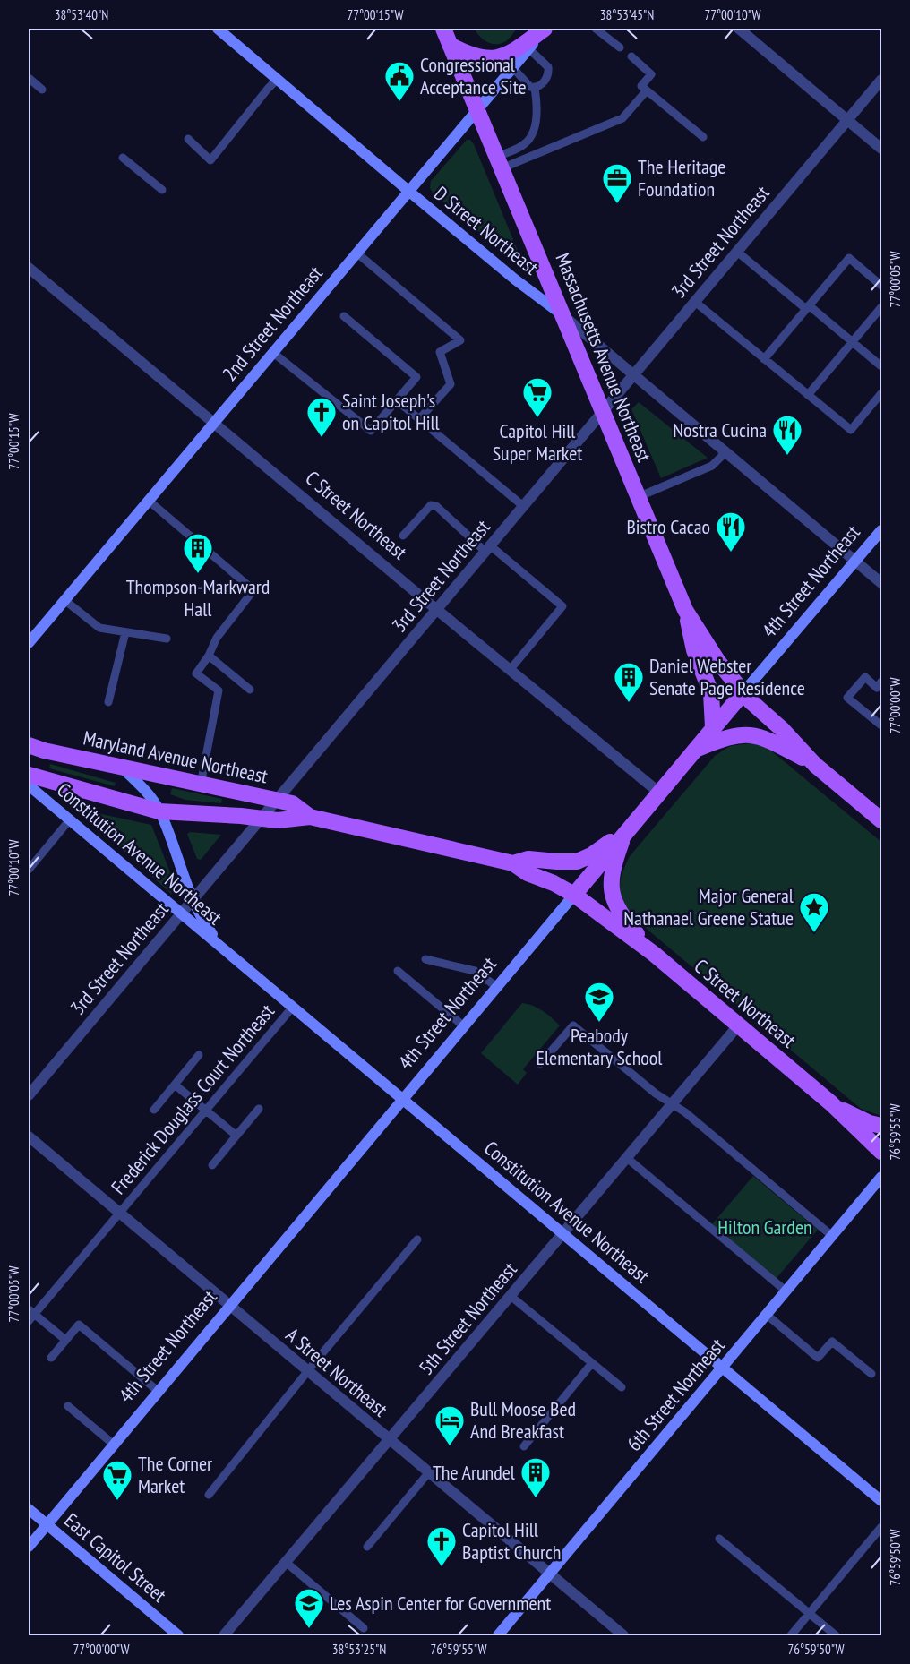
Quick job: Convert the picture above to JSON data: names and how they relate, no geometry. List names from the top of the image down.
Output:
{
  "streets": {
    "main road": [
      "D Street Northeast",
      "2nd Street Northeast",
      "Massachusetts Avenue Northeast",
      "C Street Northeast",
      "4th Street Northeast",
      "Maryland Avenue Northeast",
      "Constitution Avenue Northeast",
      "6th Street Northeast",
      "East Capitol Street"
    ],
    "street": ["3rd Street Northeast", "5th Street Northeast", "A Street Northeast"],
    "lane": ["Frederick Douglass Court Northeast"]
  },
  "crossings": [
    ["D Street Northeast", "3rd Street Northeast"],
    ["D Street Northeast", "2nd Street Northeast"],
    ["D Street Northeast", "Massachusetts Avenue Northeast"],
    ["D Street Northeast", "4th Street Northeast"],
    ["3rd Street Northeast", "Massachusetts Avenue Northeast"],
    ["3rd Street Northeast", "C Street Northeast"],
    ["3rd Street Northeast", "Maryland Avenue Northeast"],
    ["3rd Street Northeast", "Constitution Avenue Northeast"],
    ["2nd Street Northeast", "Massachusetts Avenue Northeast"],
    ["2nd Street Northeast", "C Street Northeast"],
    ["Massachusetts Avenue Northeast", "4th Street Northeast"],
    ["C Street Northeast", "4th Street Northeast"],
    ["C Street Northeast", "Maryland Avenue Northeast"],
    ["C Street Northeast", "5th Street Northeast"],
    ["4th Street Northeast", "Maryland Avenue Northeast"],
    ["4th Street Northeast", "Constitution Avenue Northeast"],
    ["4th Street Northeast", "A Street Northeast"],
    ["4th Street Northeast", "East Capitol Street"],
    ["Maryland Avenue Northeast", "Constitution Avenue Northeast"],
    ["Constitution Avenue Northeast", "Frederick Douglass Court Northeast"],
    ["Constitution Avenue Northeast", "5th Street Northeast"],
    ["Constitution Avenue Northeast", "6th Street Northeast"],
    ["Frederick Douglass Court Northeast", "A Street Northeast"],
    ["5th Street Northeast", "A Street Northeast"],
    ["A Street Northeast", "6th Street Northeast"]
  ],
  "parks": ["Hilton Garden"],
  "places": {
    "public building": ["Congressional Acceptance Site"],
    "office": ["The Heritage Foundation"],
    "supermarket": ["Capitol Hill Super Market", "The Corner Market"],
    "church": ["Saint Joseph's on Capitol Hill", "Capitol Hill Baptist Church"],
    "restaurant": ["Nostra Cucina", "Bistro Cacao"],
    "building": ["Thompson-Markward Hall", "Daniel Webster Senate Page Residence", "The Arundel"],
    "place": ["Major General Nathanael Greene Statue"],
    "school or university": ["Peabody Elementary School", "Les Aspin Center for Government"],
    "hotel": ["Bull Moose Bed And Breakfast"]
  },
  "coordinates": [
    "38°53'40\"N",
    "77°00'15\"W",
    "38°53'45\"N",
    "77°00'10\"W",
    "77°00'05\"W",
    "77°00'00\"W",
    "76°59'55\"W",
    "76°59'50\"W",
    "38°53'25\"N"
  ]
}
